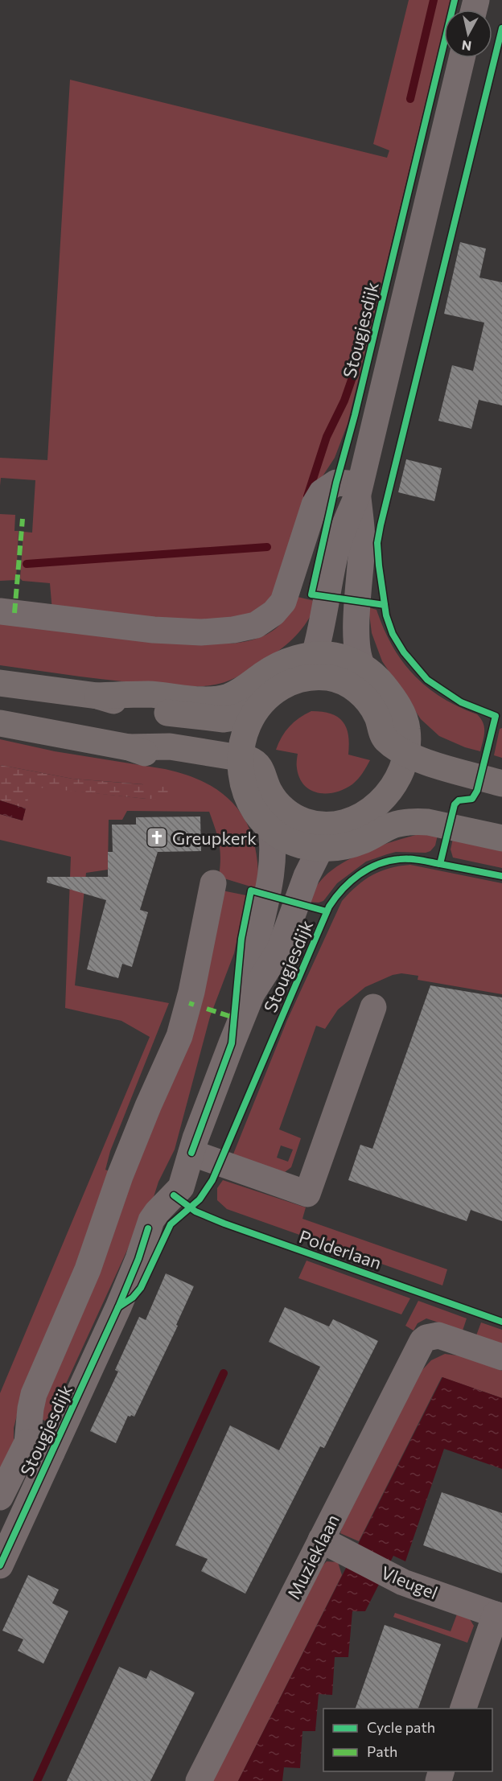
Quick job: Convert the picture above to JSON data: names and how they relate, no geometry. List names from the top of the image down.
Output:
{
  "streets": {
    "street": ["Stougjesdijk", "Muzieklaan", "Vleugel"],
    "cycle path": ["Polderlaan"]
  },
  "crossings": [
    ["Muzieklaan", "Vleugel"]
  ],
  "places": {
    "church": ["Greupkerk"]
  },
  "legend": ["Cycle path", "Path"],
  "north": "bottom"
}
